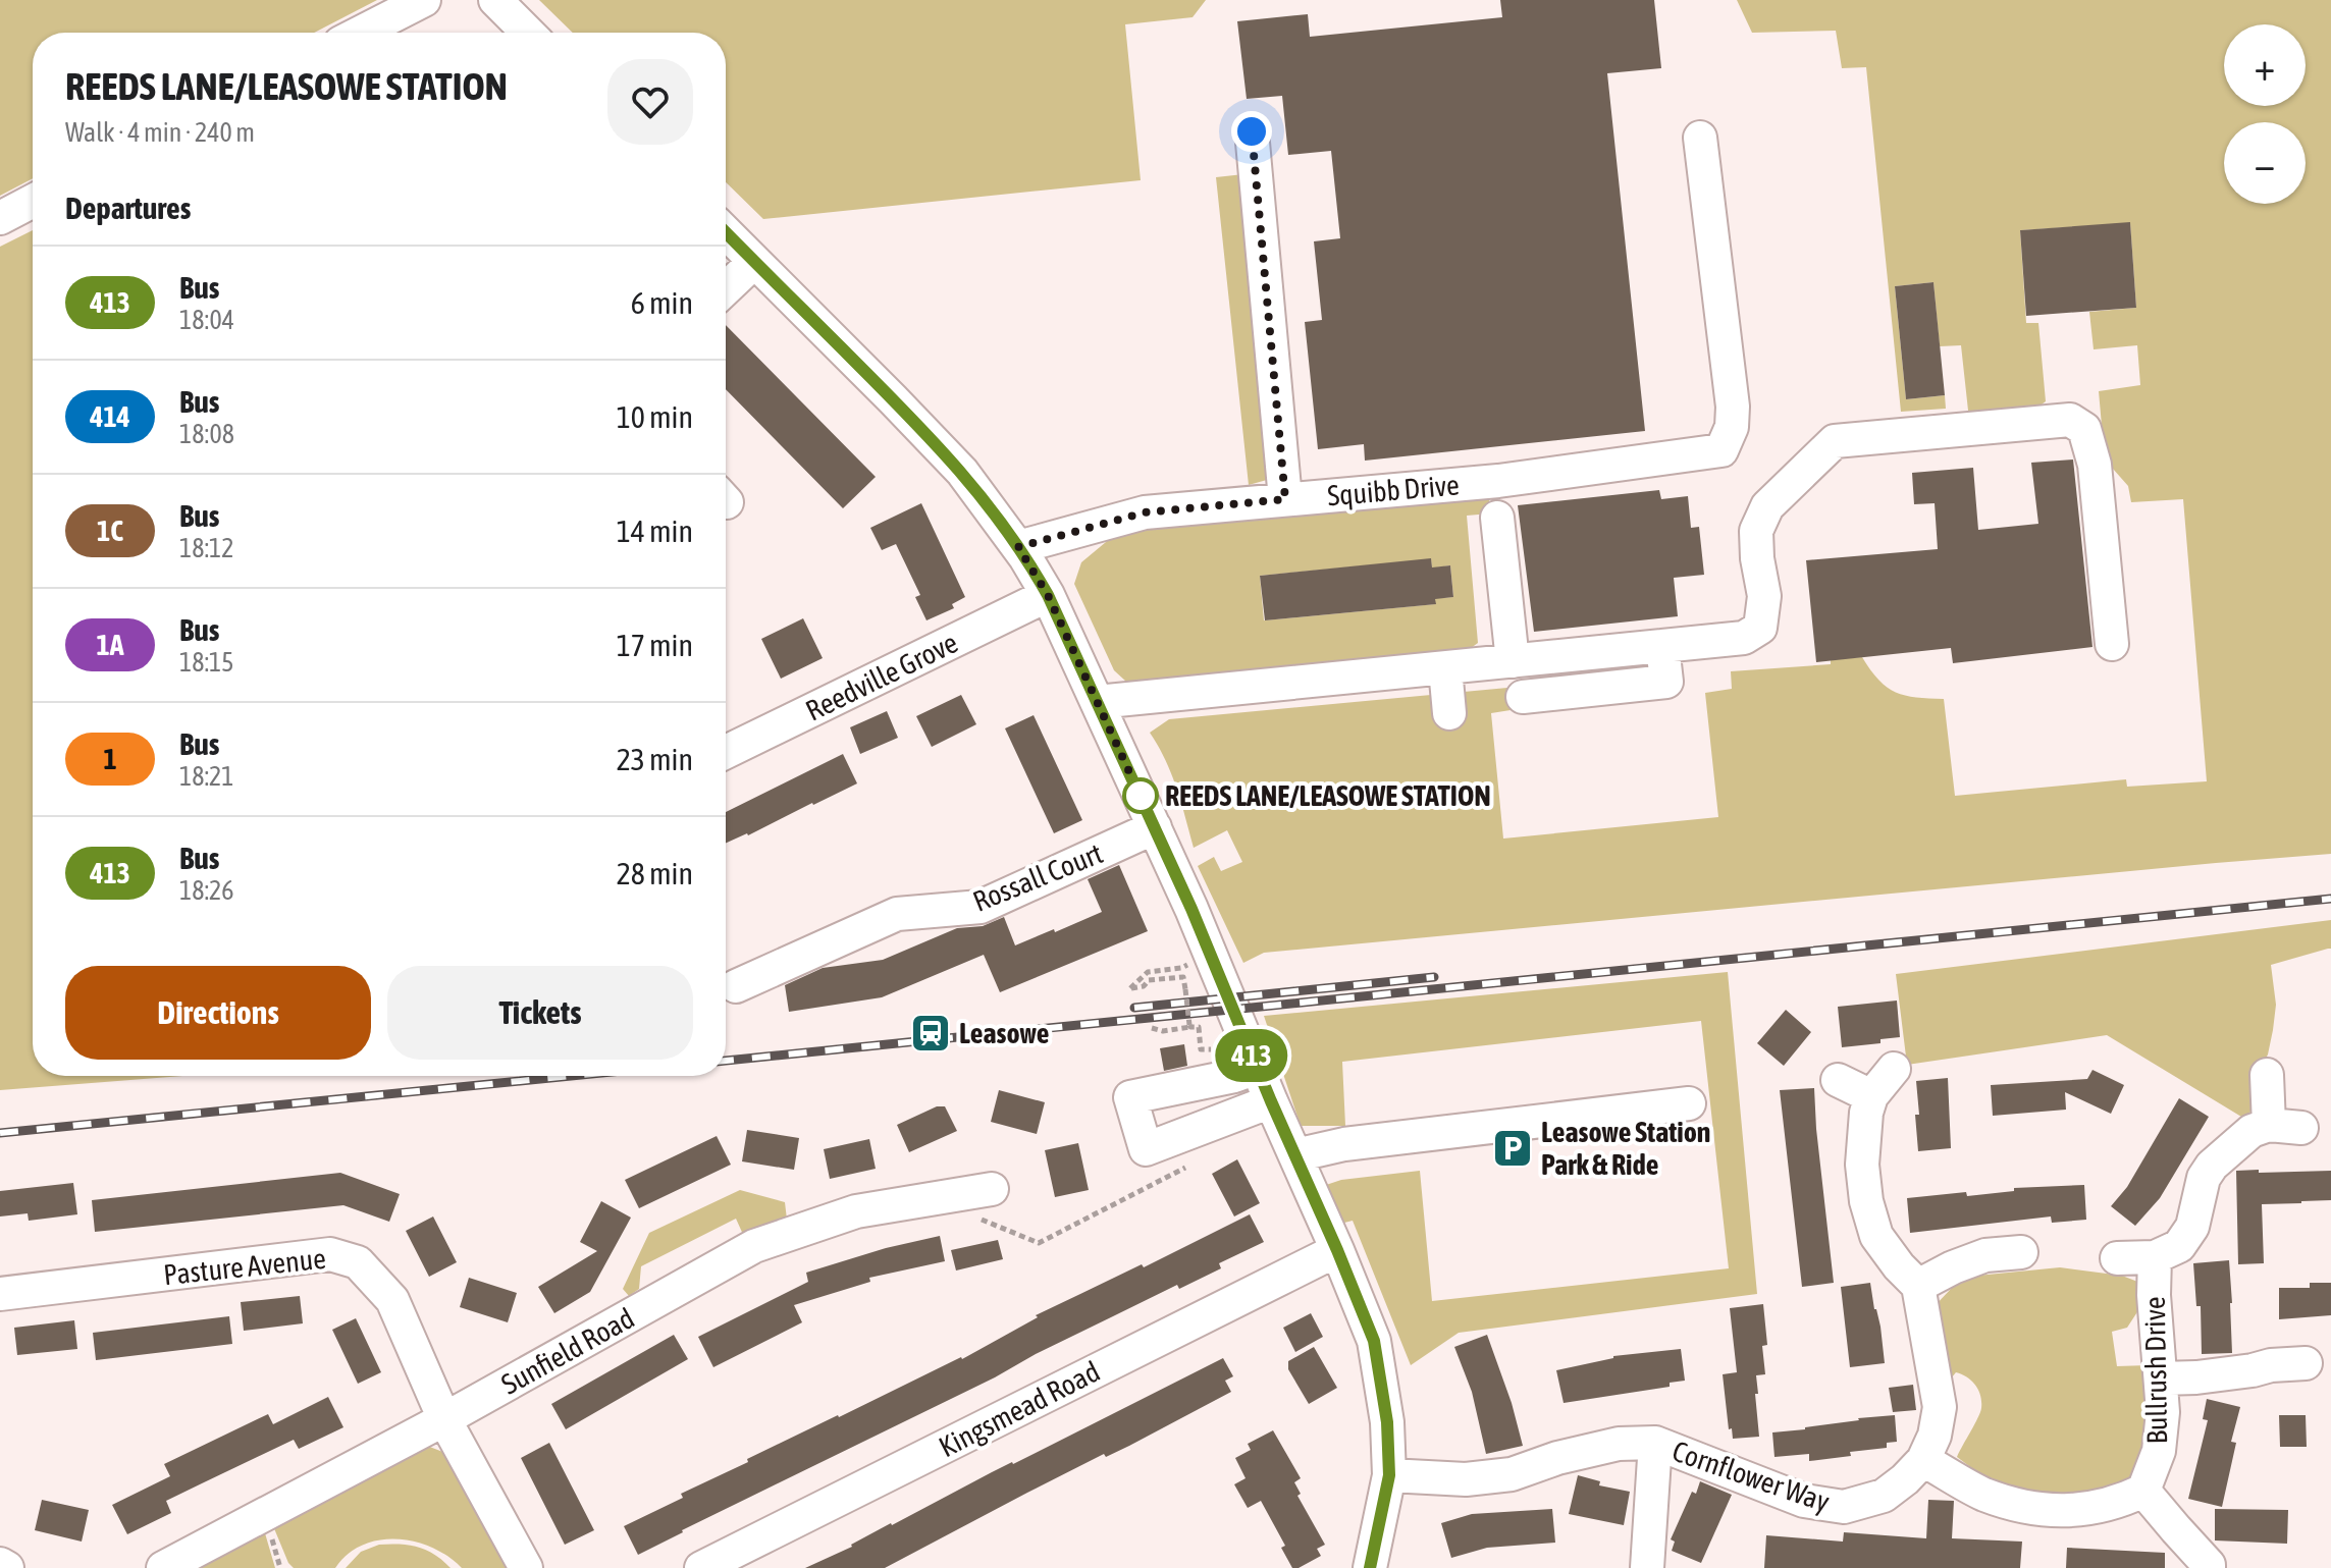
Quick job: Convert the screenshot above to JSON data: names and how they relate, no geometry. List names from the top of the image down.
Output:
{
  "streets": {
    "street": [
      "Squibb Drive",
      "Reedville Grove",
      "Rossall Court",
      "Pasture Avenue",
      "Sunfield Road",
      "Bullrush Drive",
      "Kingsmead Road",
      "Cornflower Way"
    ]
  },
  "crossings": [
    ["Pasture Avenue", "Sunfield Road"]
  ],
  "places": {
    "other": ["REEDS LANE/LEASOWE STATION"],
    "station": ["Leasowe"],
    "parking": ["Leasowe Station Park & Ride"]
  },
  "lines": ["bus line 413"],
  "page": {
    "on_map": "413",
    "map_buttons": ["+", "−"],
    "heading": [
      ["REEDS LANE/LEASOWE STATION", "Walk · 4 min · 240 m"],
      "Departures"
    ],
    "list": [
      {
        "mark": "413",
        "name": "Bus",
        "note": "18:04",
        "value": "6 min"
      },
      {
        "mark": "414",
        "name": "Bus",
        "note": "18:08",
        "value": "10 min"
      },
      {
        "mark": "1C",
        "name": "Bus",
        "note": "18:12",
        "value": "14 min"
      },
      {
        "mark": "1A",
        "name": "Bus",
        "note": "18:15",
        "value": "17 min"
      },
      {
        "mark": "1",
        "name": "Bus",
        "note": "18:21",
        "value": "23 min"
      },
      {
        "mark": "413",
        "name": "Bus",
        "note": "18:26",
        "value": "28 min"
      }
    ],
    "buttons": ["Directions", "Tickets"]
  }
}
